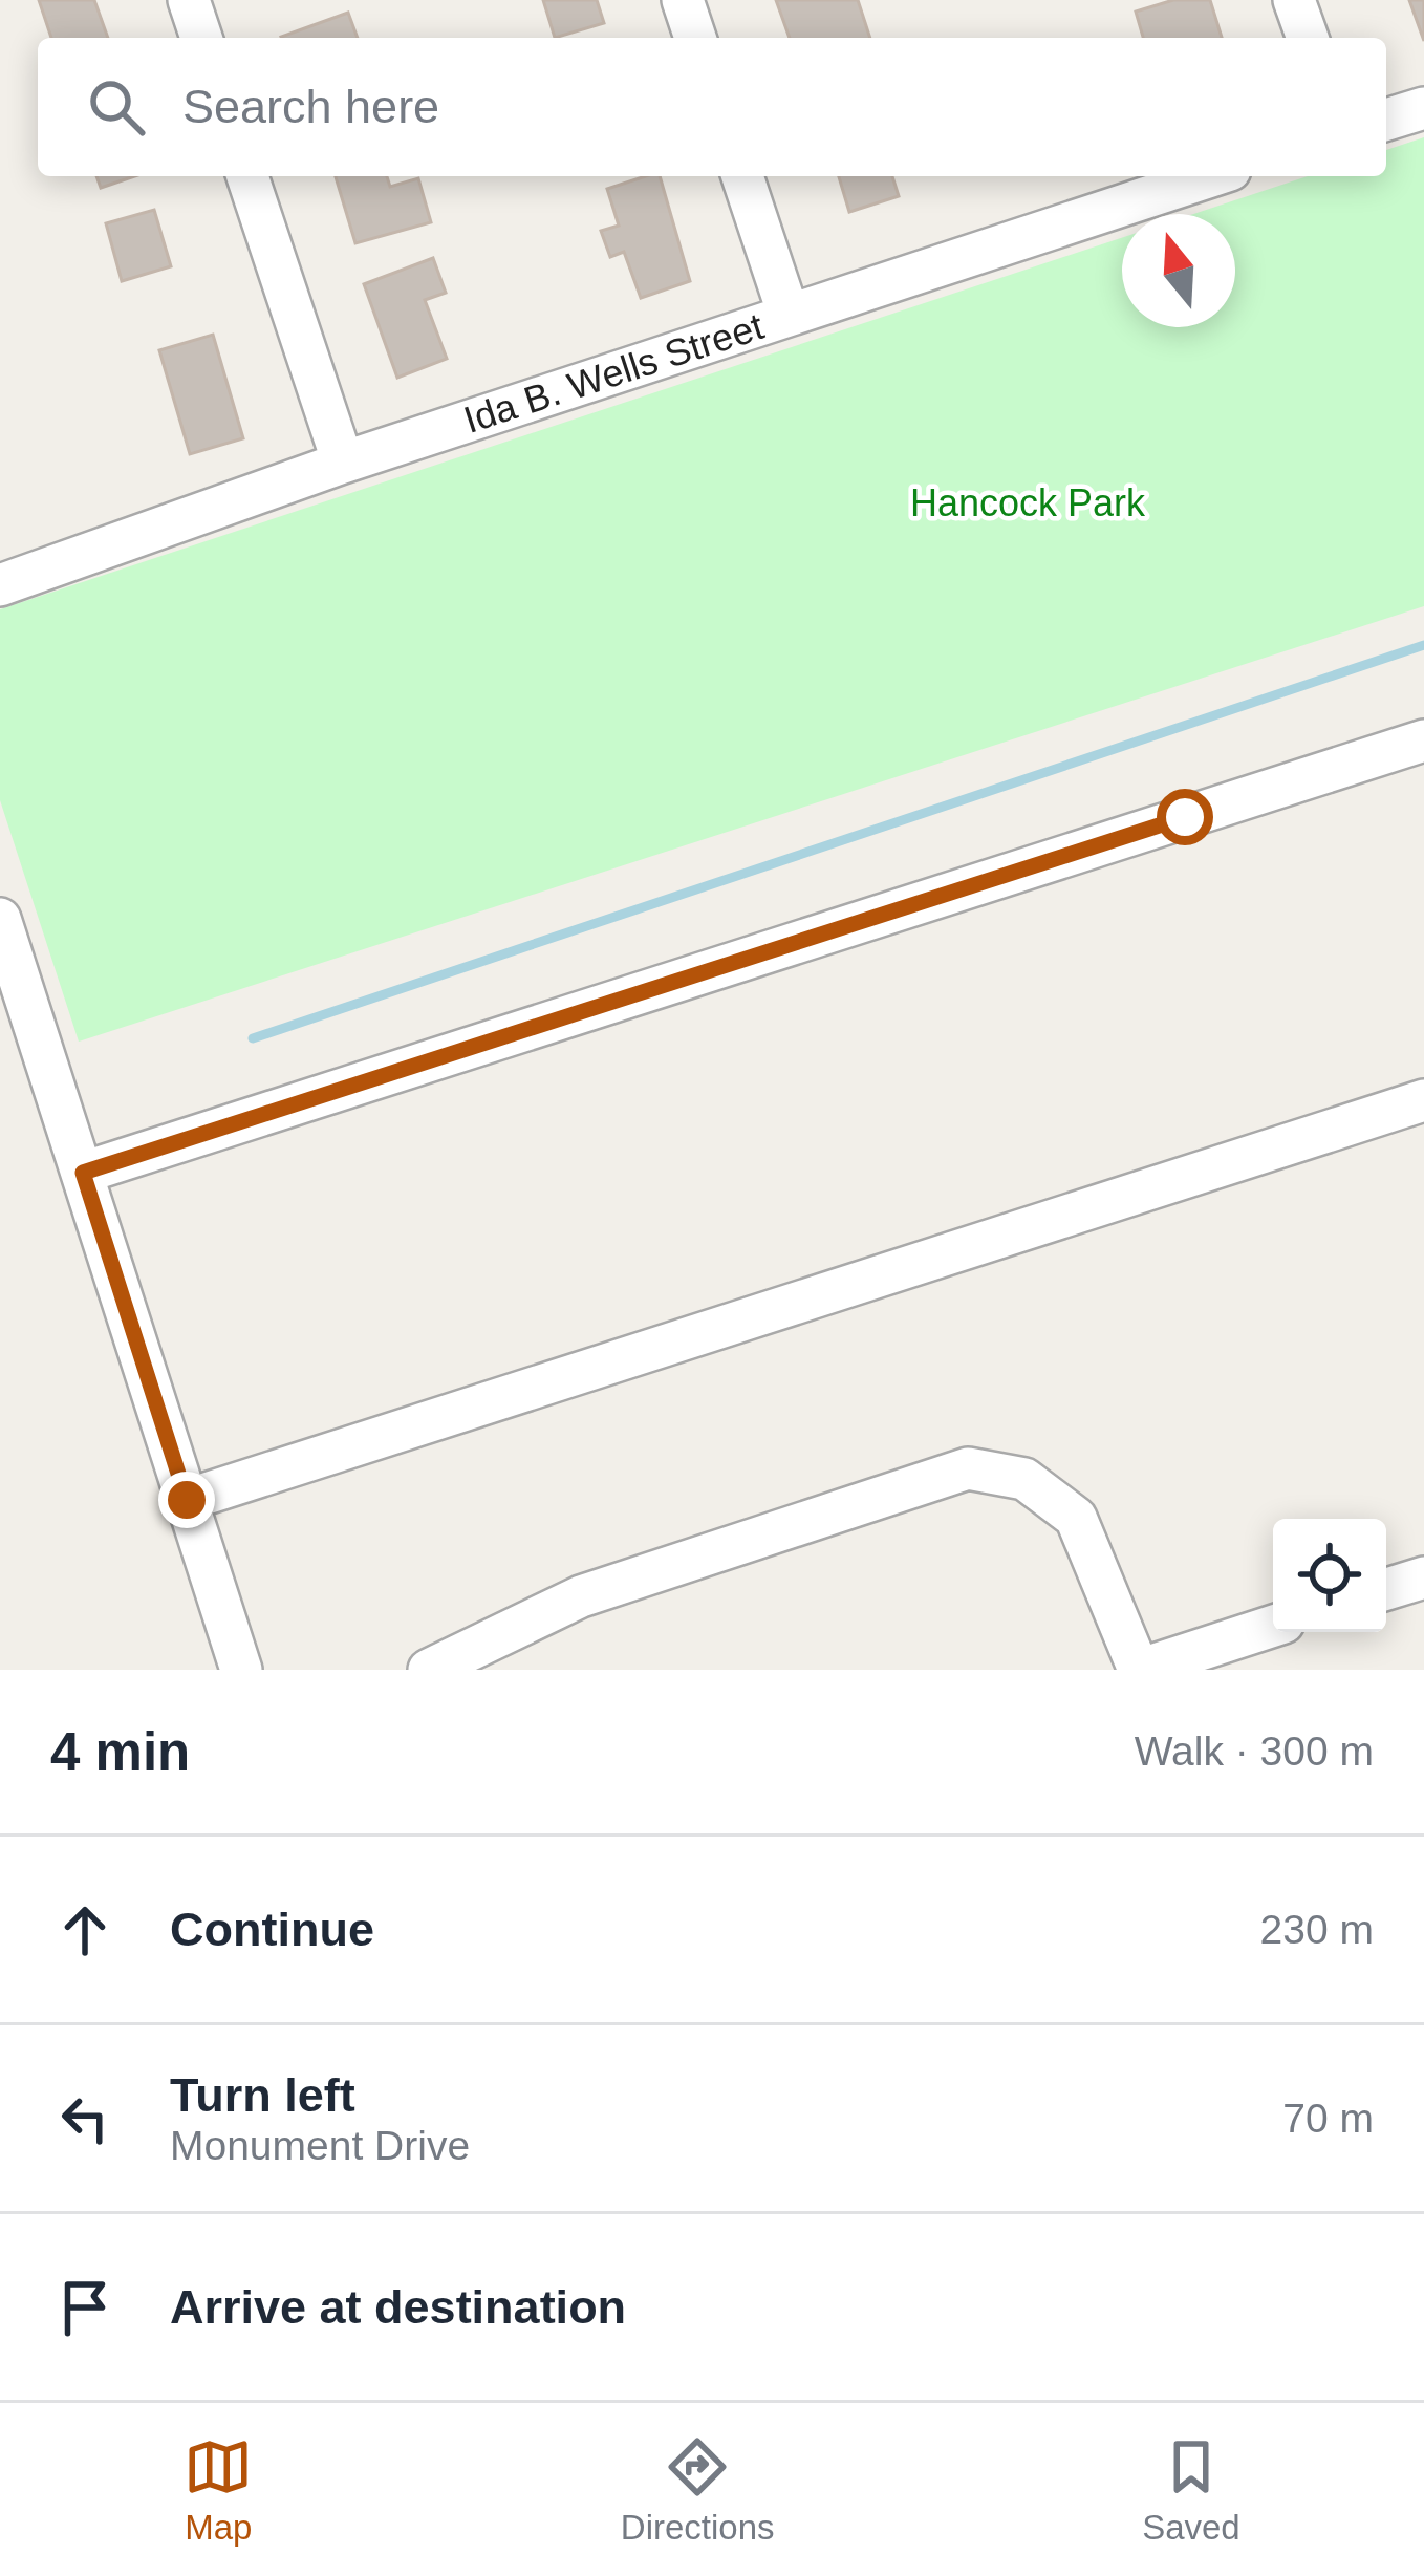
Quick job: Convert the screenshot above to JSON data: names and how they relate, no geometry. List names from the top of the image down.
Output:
{
  "streets": {
    "street": ["Ida B. Wells Street"]
  },
  "parks": ["Hancock Park"],
  "north": "top",
  "page": {
    "search": "Search here",
    "heading": ["4 min", "Walk · 300 m"],
    "list": [
      ["Continue", "230 m"],
      ["Turn left", "Monument Drive", "70 m"],
      "Arrive at destination"
    ],
    "nav": ["Map", "Directions", "Saved"]
  }
}
